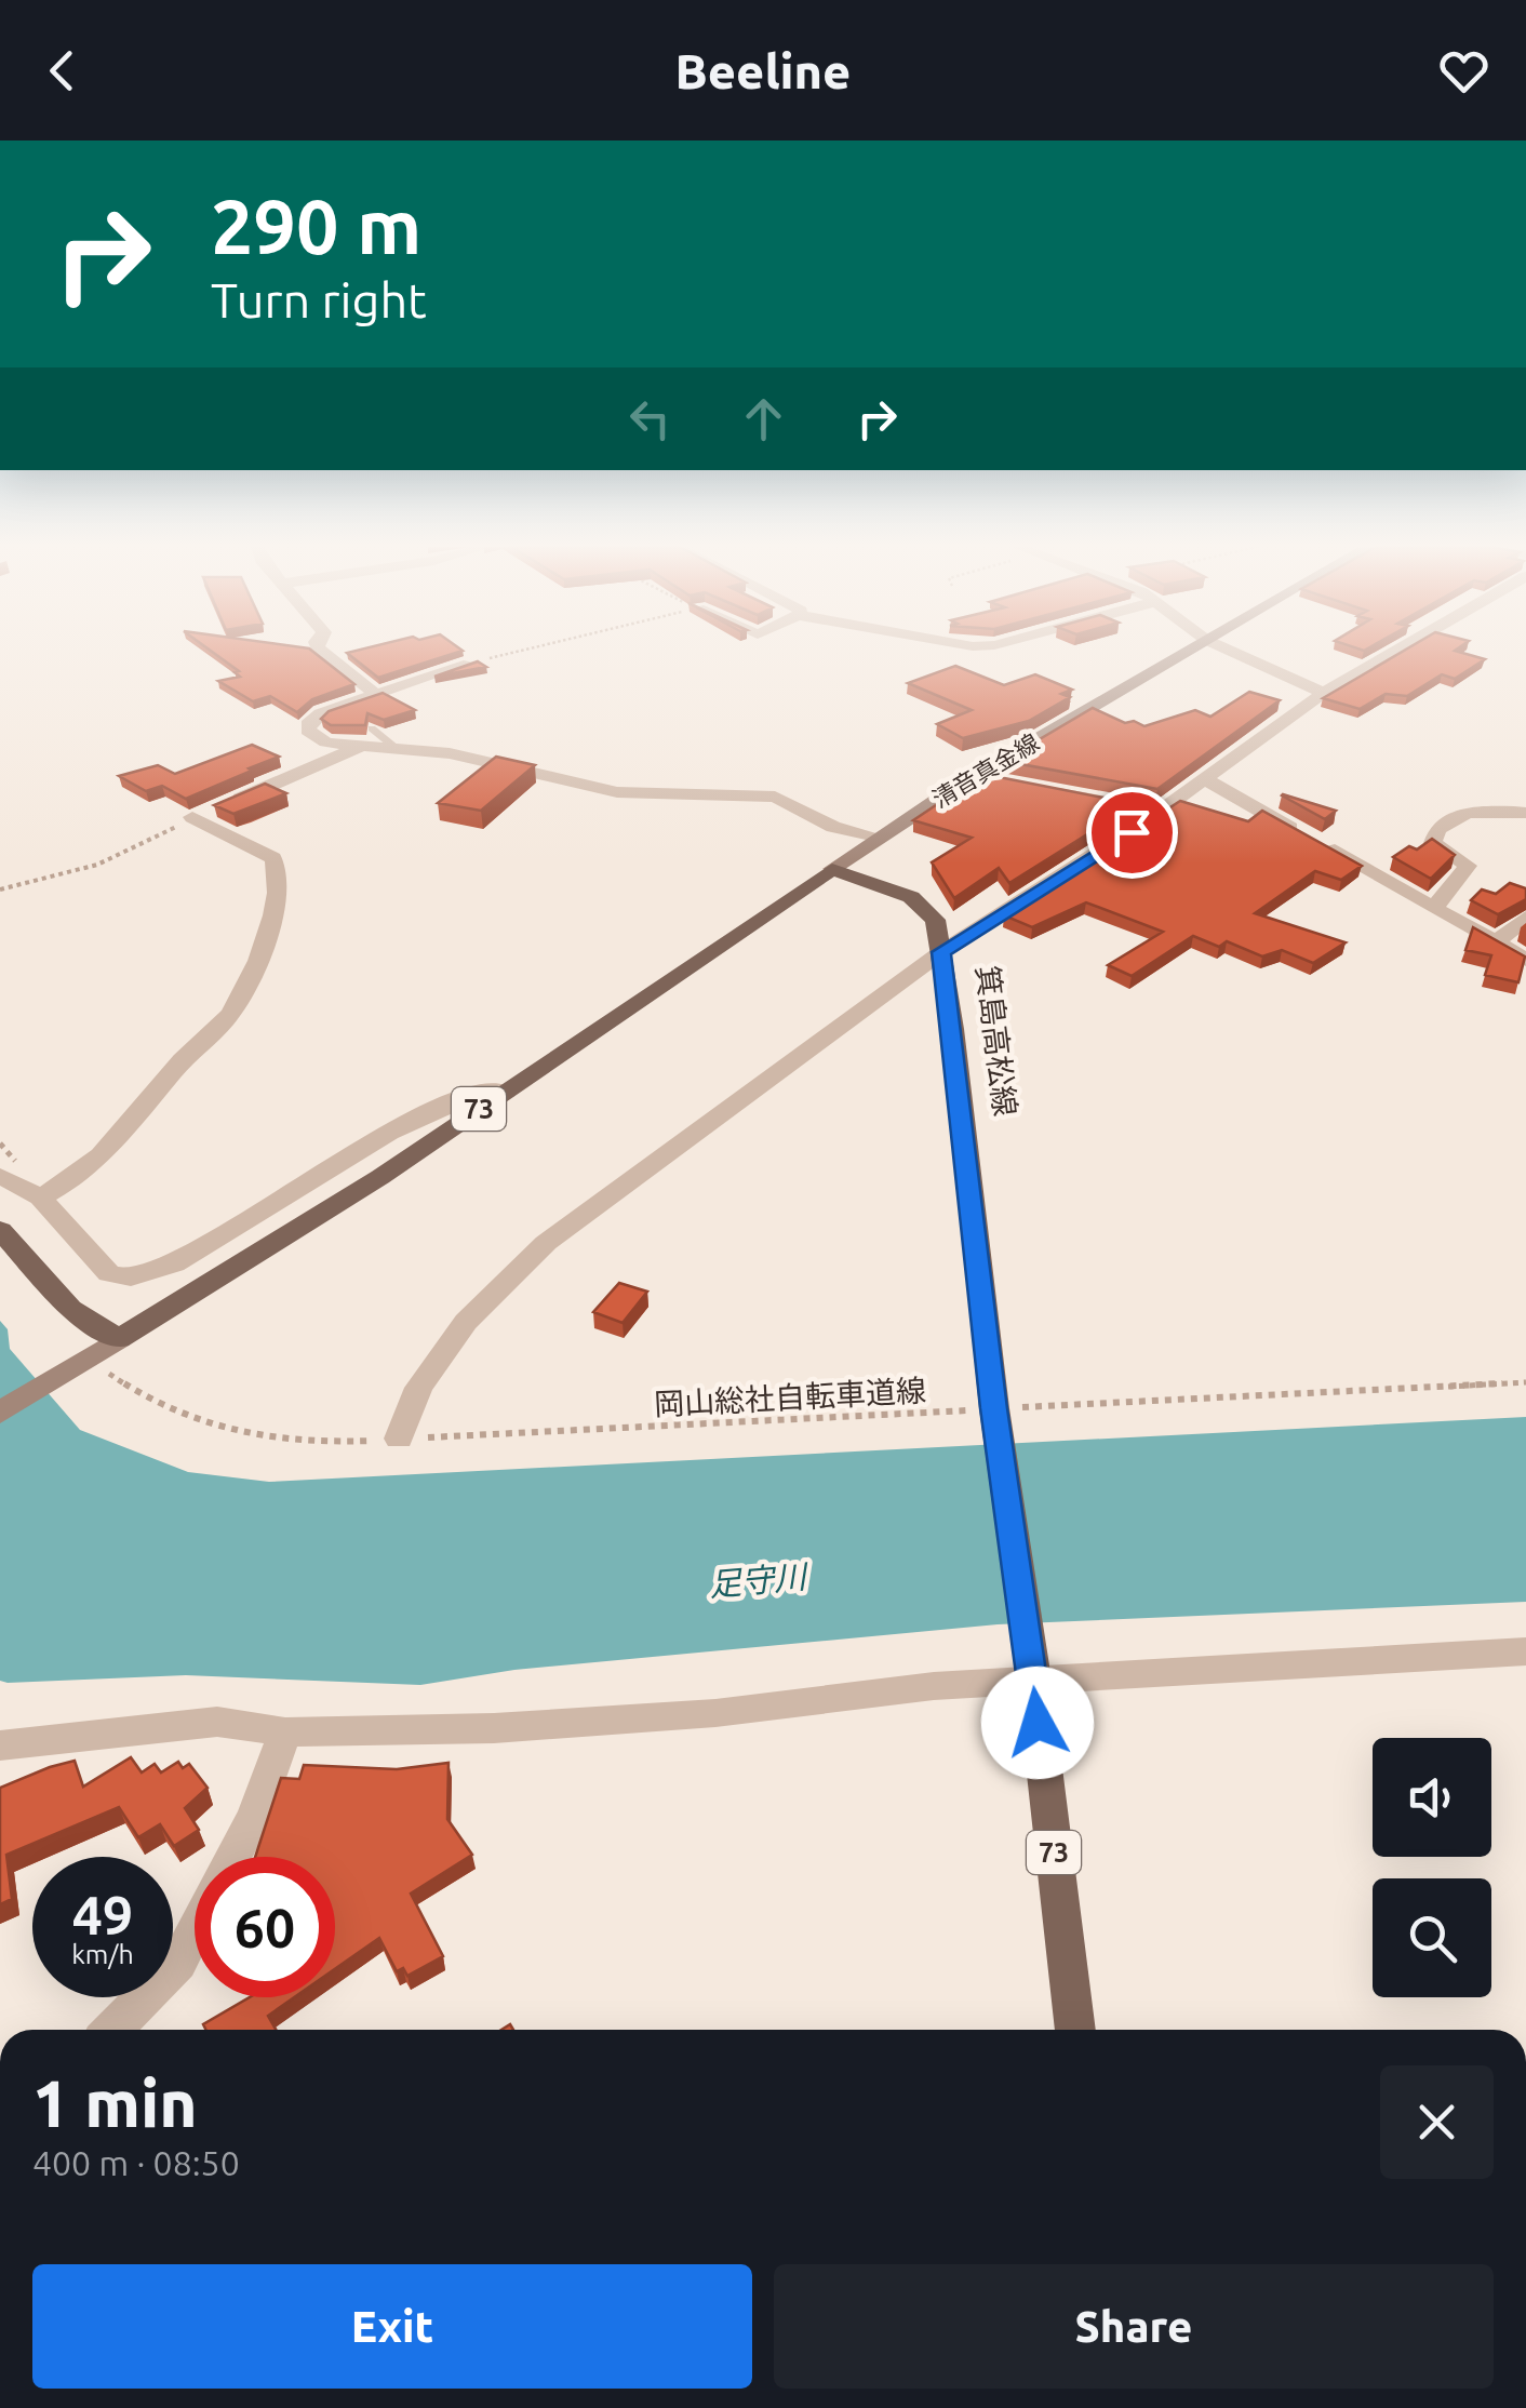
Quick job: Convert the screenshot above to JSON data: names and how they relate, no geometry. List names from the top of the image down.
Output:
{
  "streets": {
    "main road": ["清音真金線", "箕島高松線", "73"],
    "path": ["岡山総社自転車道線"]
  },
  "crossings": [
    ["清音真金線", "箕島高松線"],
    ["清音真金線", "73"],
    ["箕島高松線", "73"],
    ["箕島高松線", "岡山総社自転車道線"]
  ],
  "water": ["足守川"],
  "page": {
    "header": "Beeline",
    "turn": ["290 m", "Turn right"],
    "speed": "49 km/h",
    "limit": "60",
    "heading": ["1 min", "400 m · 08:50"],
    "buttons": ["Exit", "Share"]
  }
}
